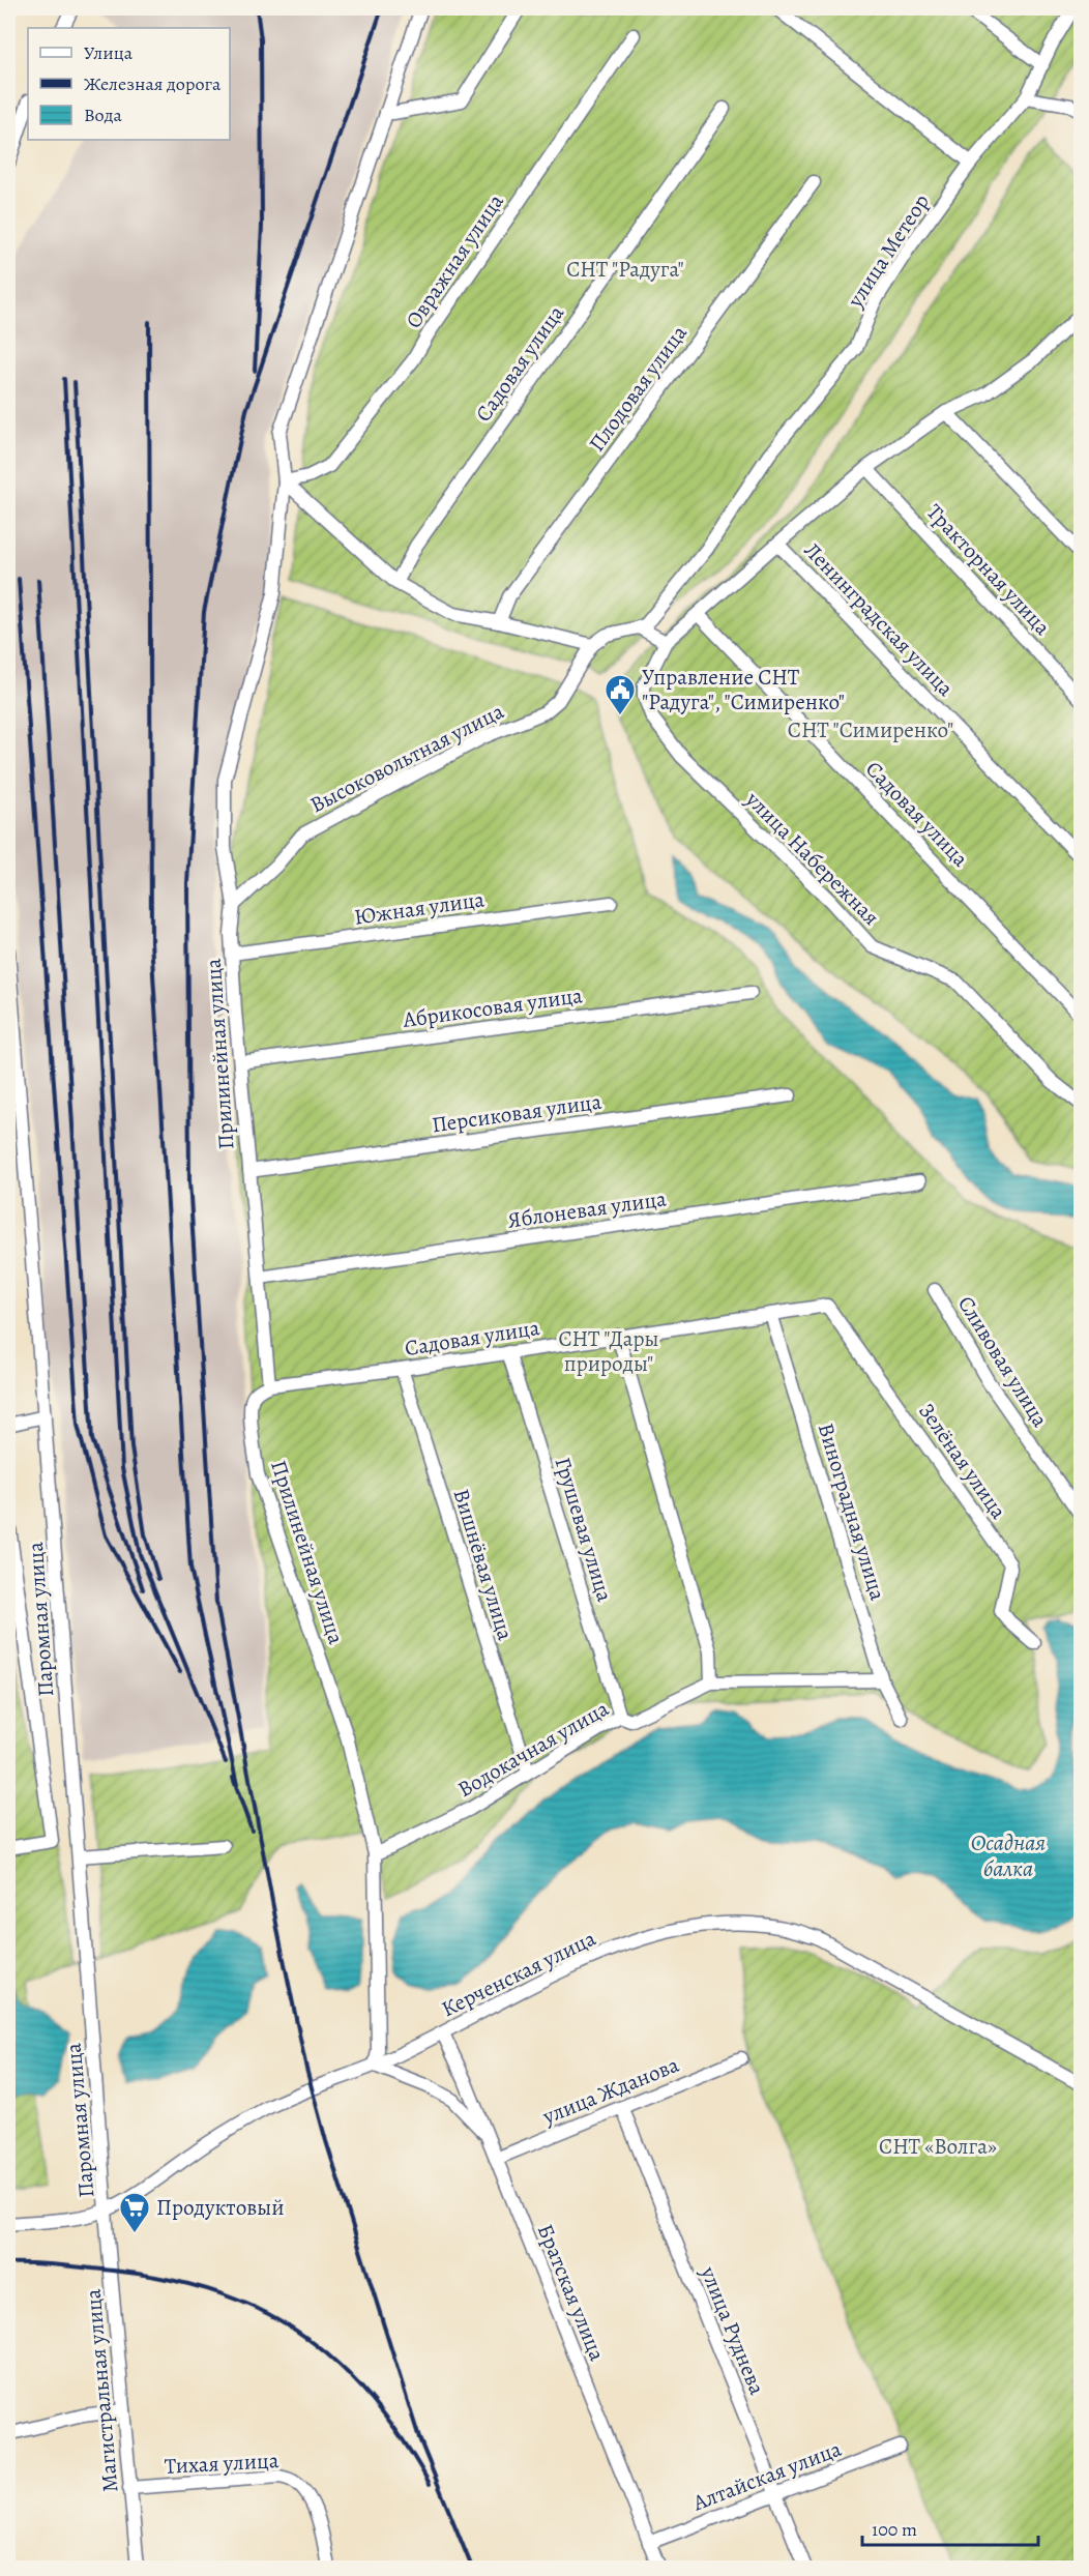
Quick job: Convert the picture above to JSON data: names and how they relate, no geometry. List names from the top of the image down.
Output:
{
  "streets": {
    "street": [
      "улица Метеор",
      "Овражная улица",
      "Садовая улица",
      "Плодовая улица",
      "Тракторная улица",
      "Ленинградская улица",
      "Высоковольтная улица",
      "улица Набережная",
      "Южная улица",
      "Абрикосовая улица",
      "Прилинейная улица",
      "Персиковая улица",
      "Яблоневая улица",
      "Сливовая улица",
      "Зелёная улица",
      "Виноградная улица",
      "Грушевая улица",
      "Вишнёвая улица",
      "Паромная улица",
      "Водокачная улица",
      "Керченская улица",
      "улица Жданова",
      "Братская улица",
      "улица Руднева",
      "Магистральная улица",
      "Тихая улица",
      "Алтайская улица"
    ]
  },
  "crossings": [
    ["Овражная улица", "Прилинейная улица"],
    ["Садовая улица", "Прилинейная улица"],
    ["Садовая улица", "Зелёная улица"],
    ["Садовая улица", "Виноградная улица"],
    ["Садовая улица", "Грушевая улица"],
    ["Садовая улица", "Вишнёвая улица"],
    ["Высоковольтная улица", "Прилинейная улица"],
    ["Южная улица", "Прилинейная улица"],
    ["Абрикосовая улица", "Прилинейная улица"],
    ["Прилинейная улица", "Персиковая улица"],
    ["Прилинейная улица", "Яблоневая улица"],
    ["Прилинейная улица", "Водокачная улица"],
    ["Прилинейная улица", "Керченская улица"],
    ["Виноградная улица", "Водокачная улица"],
    ["Грушевая улица", "Водокачная улица"],
    ["Вишнёвая улица", "Водокачная улица"],
    ["Паромная улица", "Керченская улица"],
    ["Паромная улица", "Магистральная улица"],
    ["Керченская улица", "Братская улица"],
    ["Керченская улица", "Магистральная улица"],
    ["улица Жданова", "Братская улица"],
    ["улица Жданова", "улица Руднева"],
    ["Братская улица", "Алтайская улица"],
    ["улица Руднева", "Алтайская улица"],
    ["Магистральная улица", "Тихая улица"]
  ],
  "water": ["Осадная балка"],
  "parks": [
    "СНТ \"Радуга\"",
    "СНТ \"Симиренко\"",
    "СНТ \"Дары природы\"",
    "СНТ «Волга»"
  ],
  "places": {
    "public building": ["Управление СНТ \"Радуга\", \"Симиренко\""],
    "supermarket": ["Продуктовый"]
  },
  "legend": ["Улица", "Железная дорога", "Вода"],
  "scale_bar": "100 m"
}
